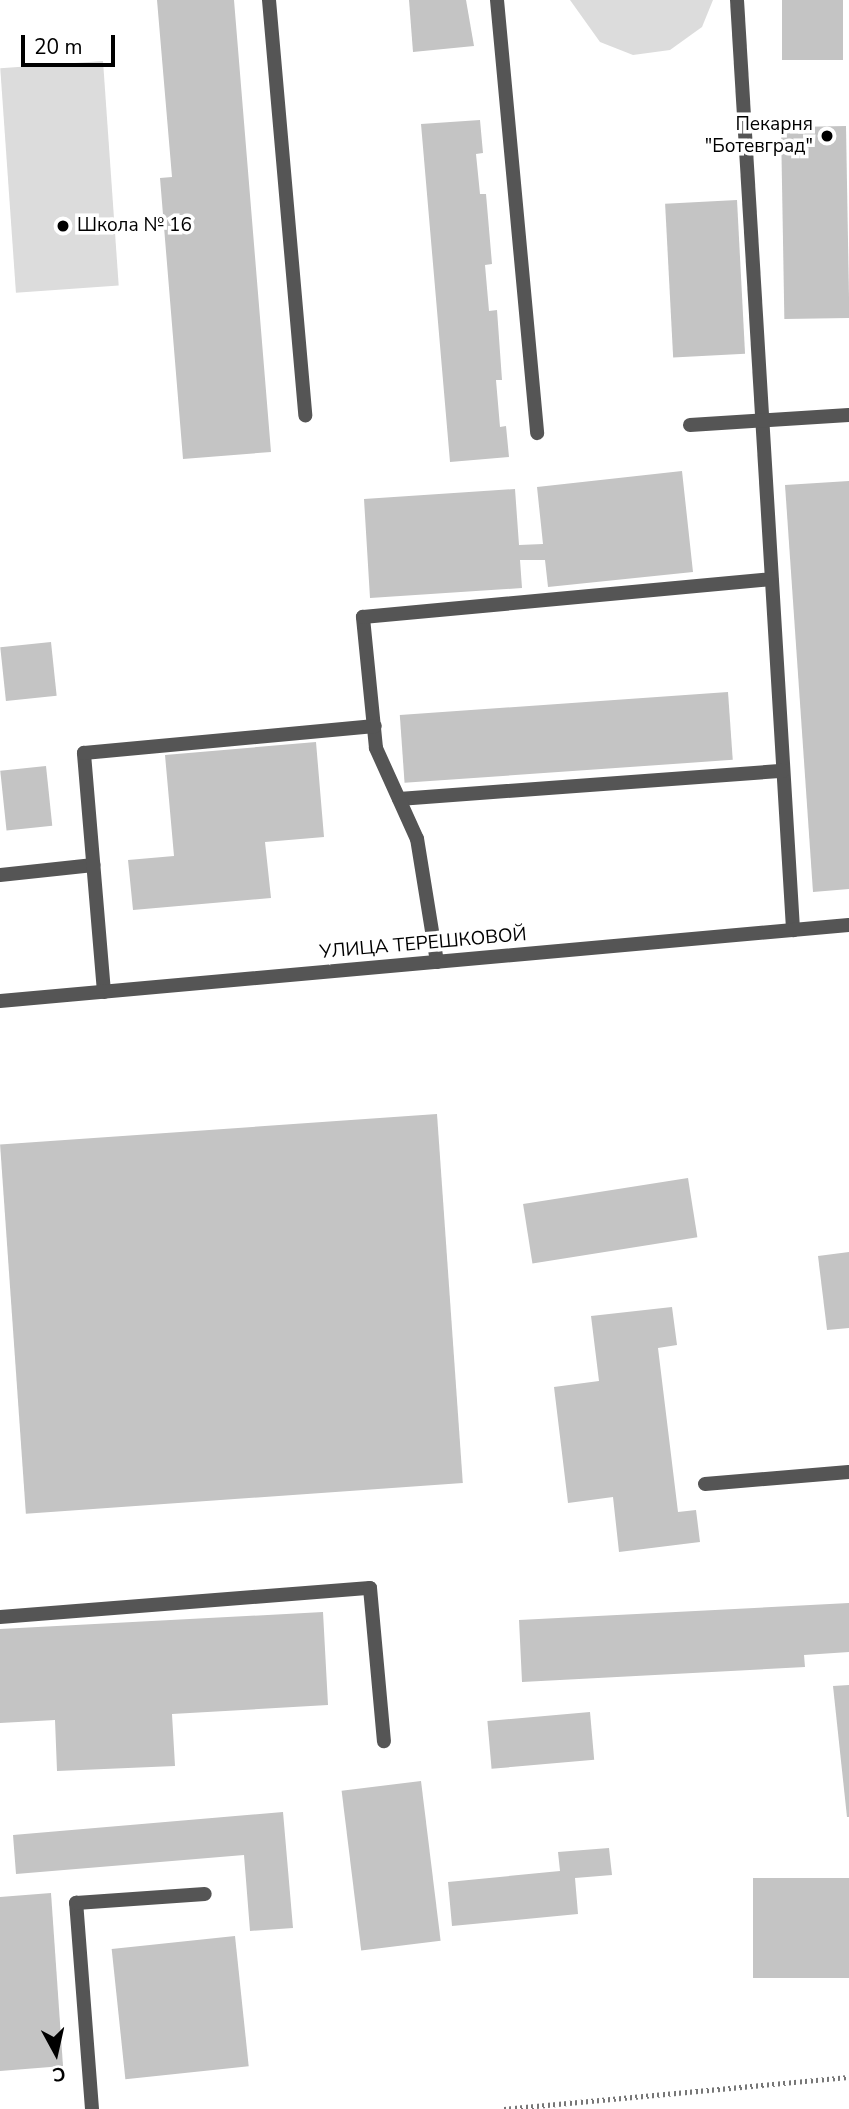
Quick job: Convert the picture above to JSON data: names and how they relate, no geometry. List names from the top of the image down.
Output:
{
  "streets": {
    "street": ["УЛИЦА ТЕРЕШКОВОЙ"]
  },
  "places": ["Пекарня \"Ботевград\"", "Школа № 16"],
  "scale_bar": "20 m",
  "north": "bottom"
}
